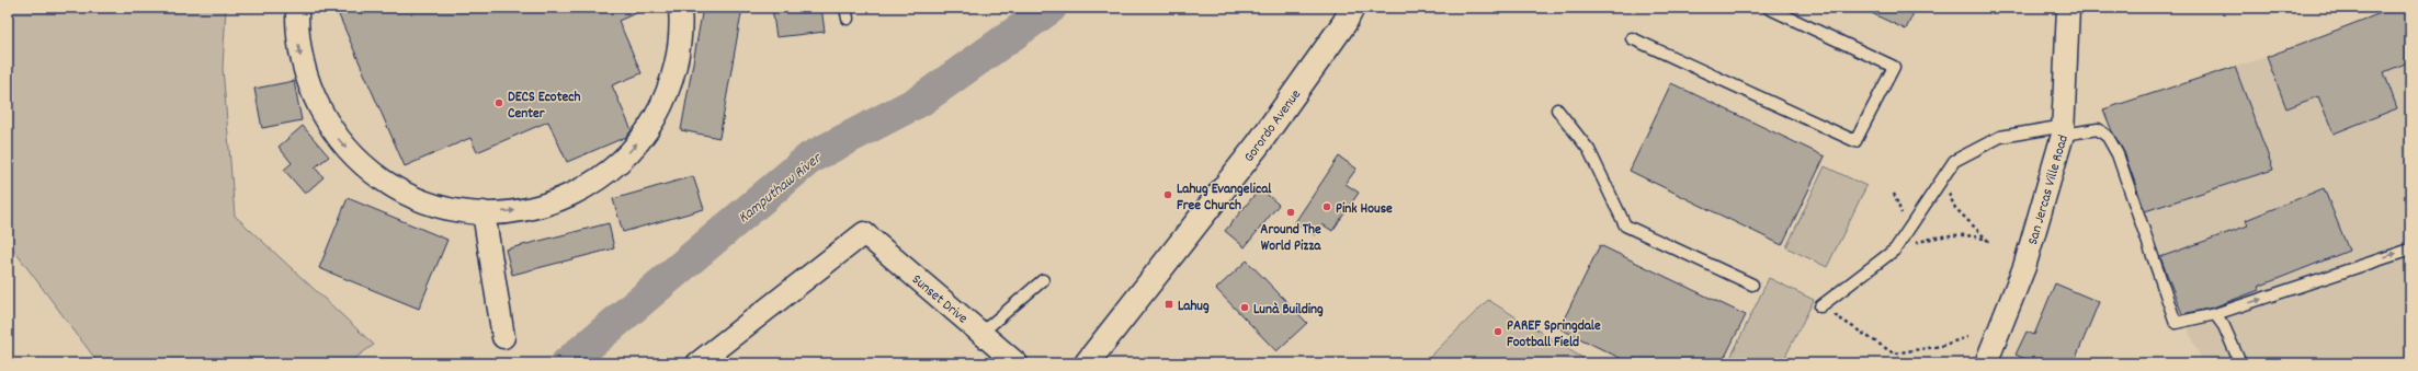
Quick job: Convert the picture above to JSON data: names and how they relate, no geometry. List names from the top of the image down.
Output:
{
  "streets": {
    "main road": ["Gorordo Avenue"],
    "street": ["San Jercas Ville Road", "Sunset Drive"]
  },
  "water": ["Kamputhaw River"],
  "places": {
    "other": [
      "DECS Ecotech Center",
      "Lahug Evangelical Free Church",
      "Pink House",
      "Around The World Pizza",
      "Lunà Building",
      "PAREF Springdale Football Field"
    ],
    "transit": ["Lahug"]
  }
}
